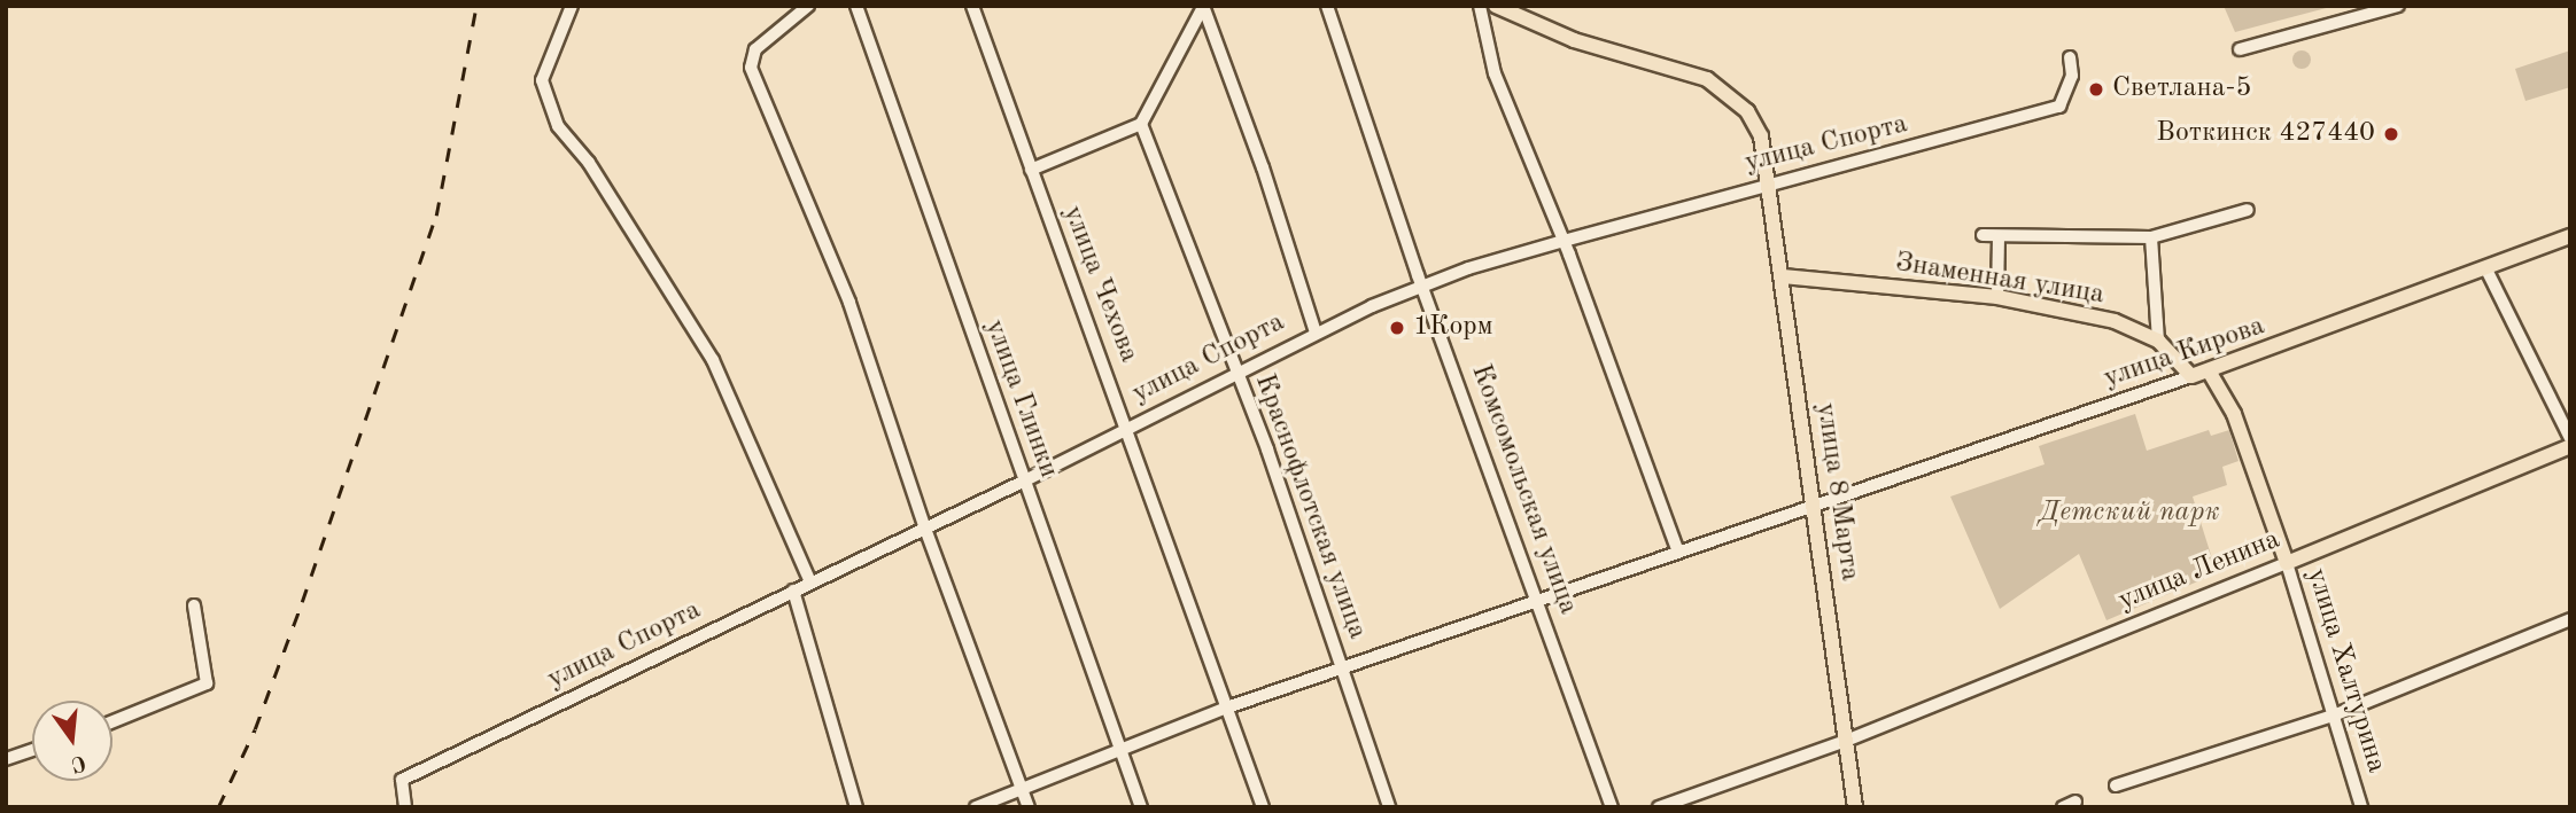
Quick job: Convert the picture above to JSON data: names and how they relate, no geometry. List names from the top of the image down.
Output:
{
  "streets": {
    "main road": [
      "Знаменная улица",
      "улица Кирова",
      "улица 8 Марта",
      "улица Ленина",
      "улица Халтурина"
    ],
    "street": [
      "улица Спорта",
      "улица Чехова",
      "улица Глинки",
      "Комсомольская улица",
      "Краснофлотская улица"
    ]
  },
  "crossings": [
    ["улица Спорта", "улица Чехова"],
    ["улица Спорта", "улица Глинки"],
    ["улица Спорта", "Комсомольская улица"],
    ["улица Спорта", "улица 8 Марта"],
    ["улица Спорта", "Краснофлотская улица"],
    ["Знаменная улица", "улица Кирова"],
    ["Знаменная улица", "улица 8 Марта"],
    ["улица Чехова", "улица Кирова"],
    ["улица Кирова", "улица Глинки"],
    ["улица Кирова", "Комсомольская улица"],
    ["улица Кирова", "улица 8 Марта"],
    ["улица Кирова", "Краснофлотская улица"],
    ["улица Кирова", "улица Халтурина"],
    ["улица 8 Марта", "улица Ленина"],
    ["улица Ленина", "улица Халтурина"]
  ],
  "parks": ["Детский парк"],
  "places": ["Светлана-5", "Воткинск 427440", "1Корм"],
  "north": "bottom"
}
